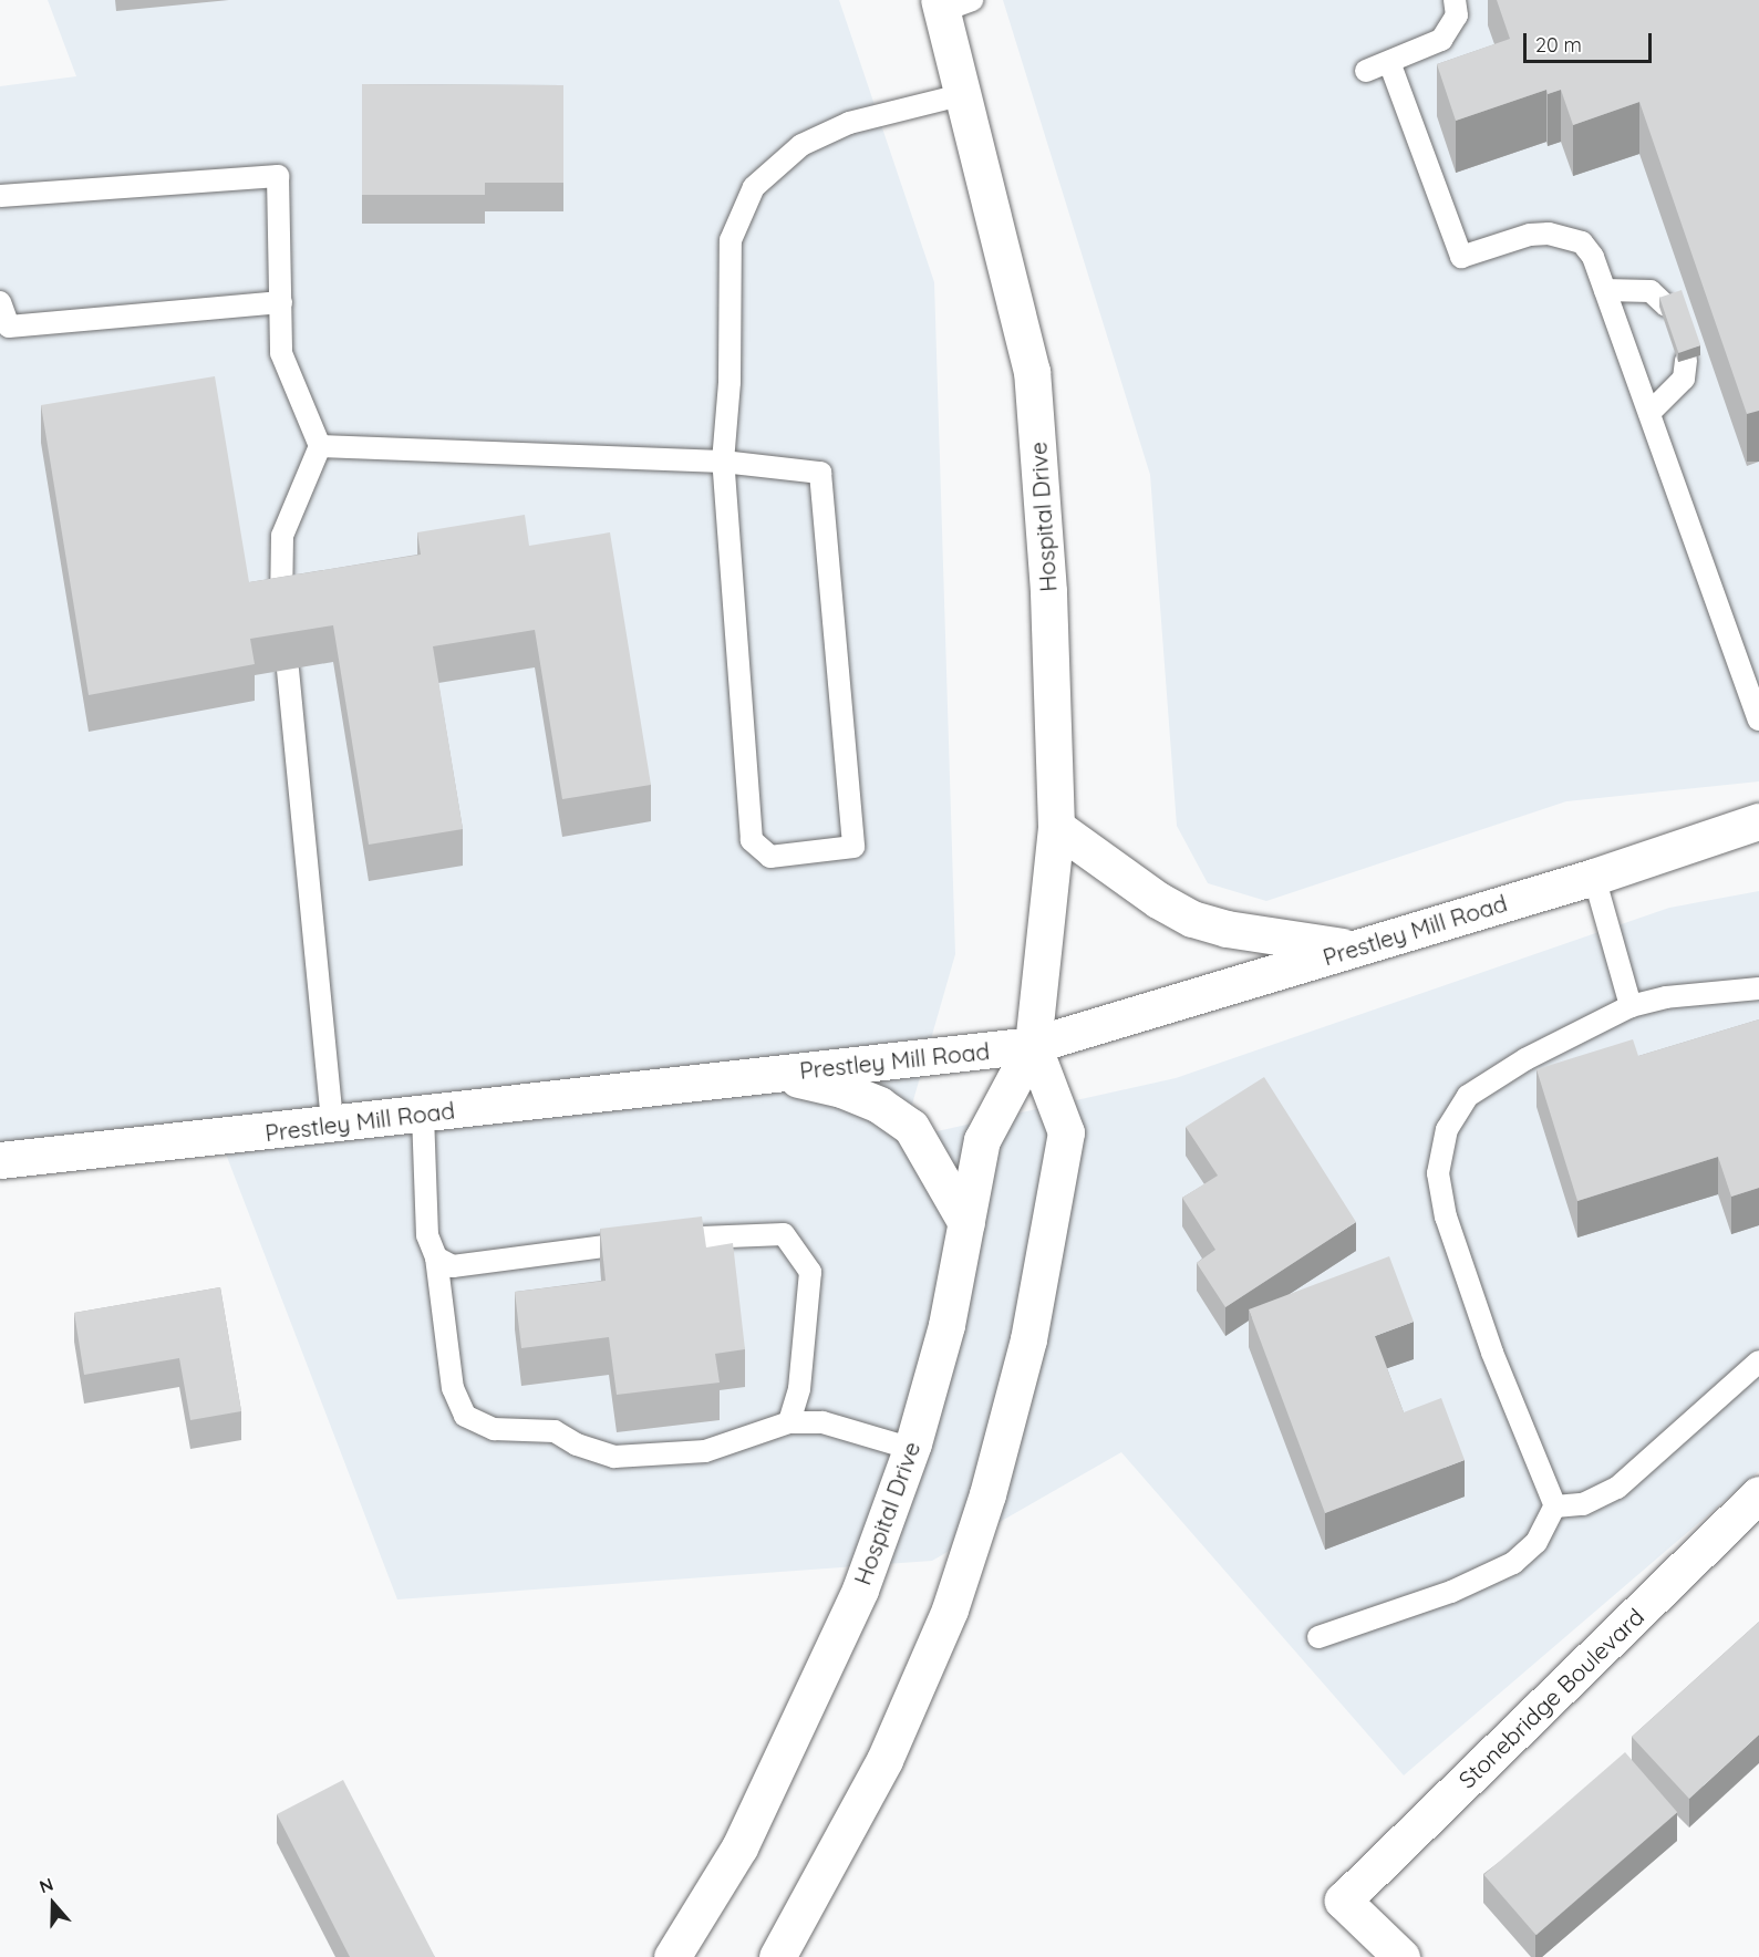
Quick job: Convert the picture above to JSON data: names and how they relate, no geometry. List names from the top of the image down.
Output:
{
  "streets": {
    "street": ["Hospital Drive", "Prestley Mill Road", "Stonebridge Boulevard"]
  },
  "crossings": [
    ["Hospital Drive", "Prestley Mill Road"]
  ],
  "scale_bar": "20 m",
  "north": "top"
}
